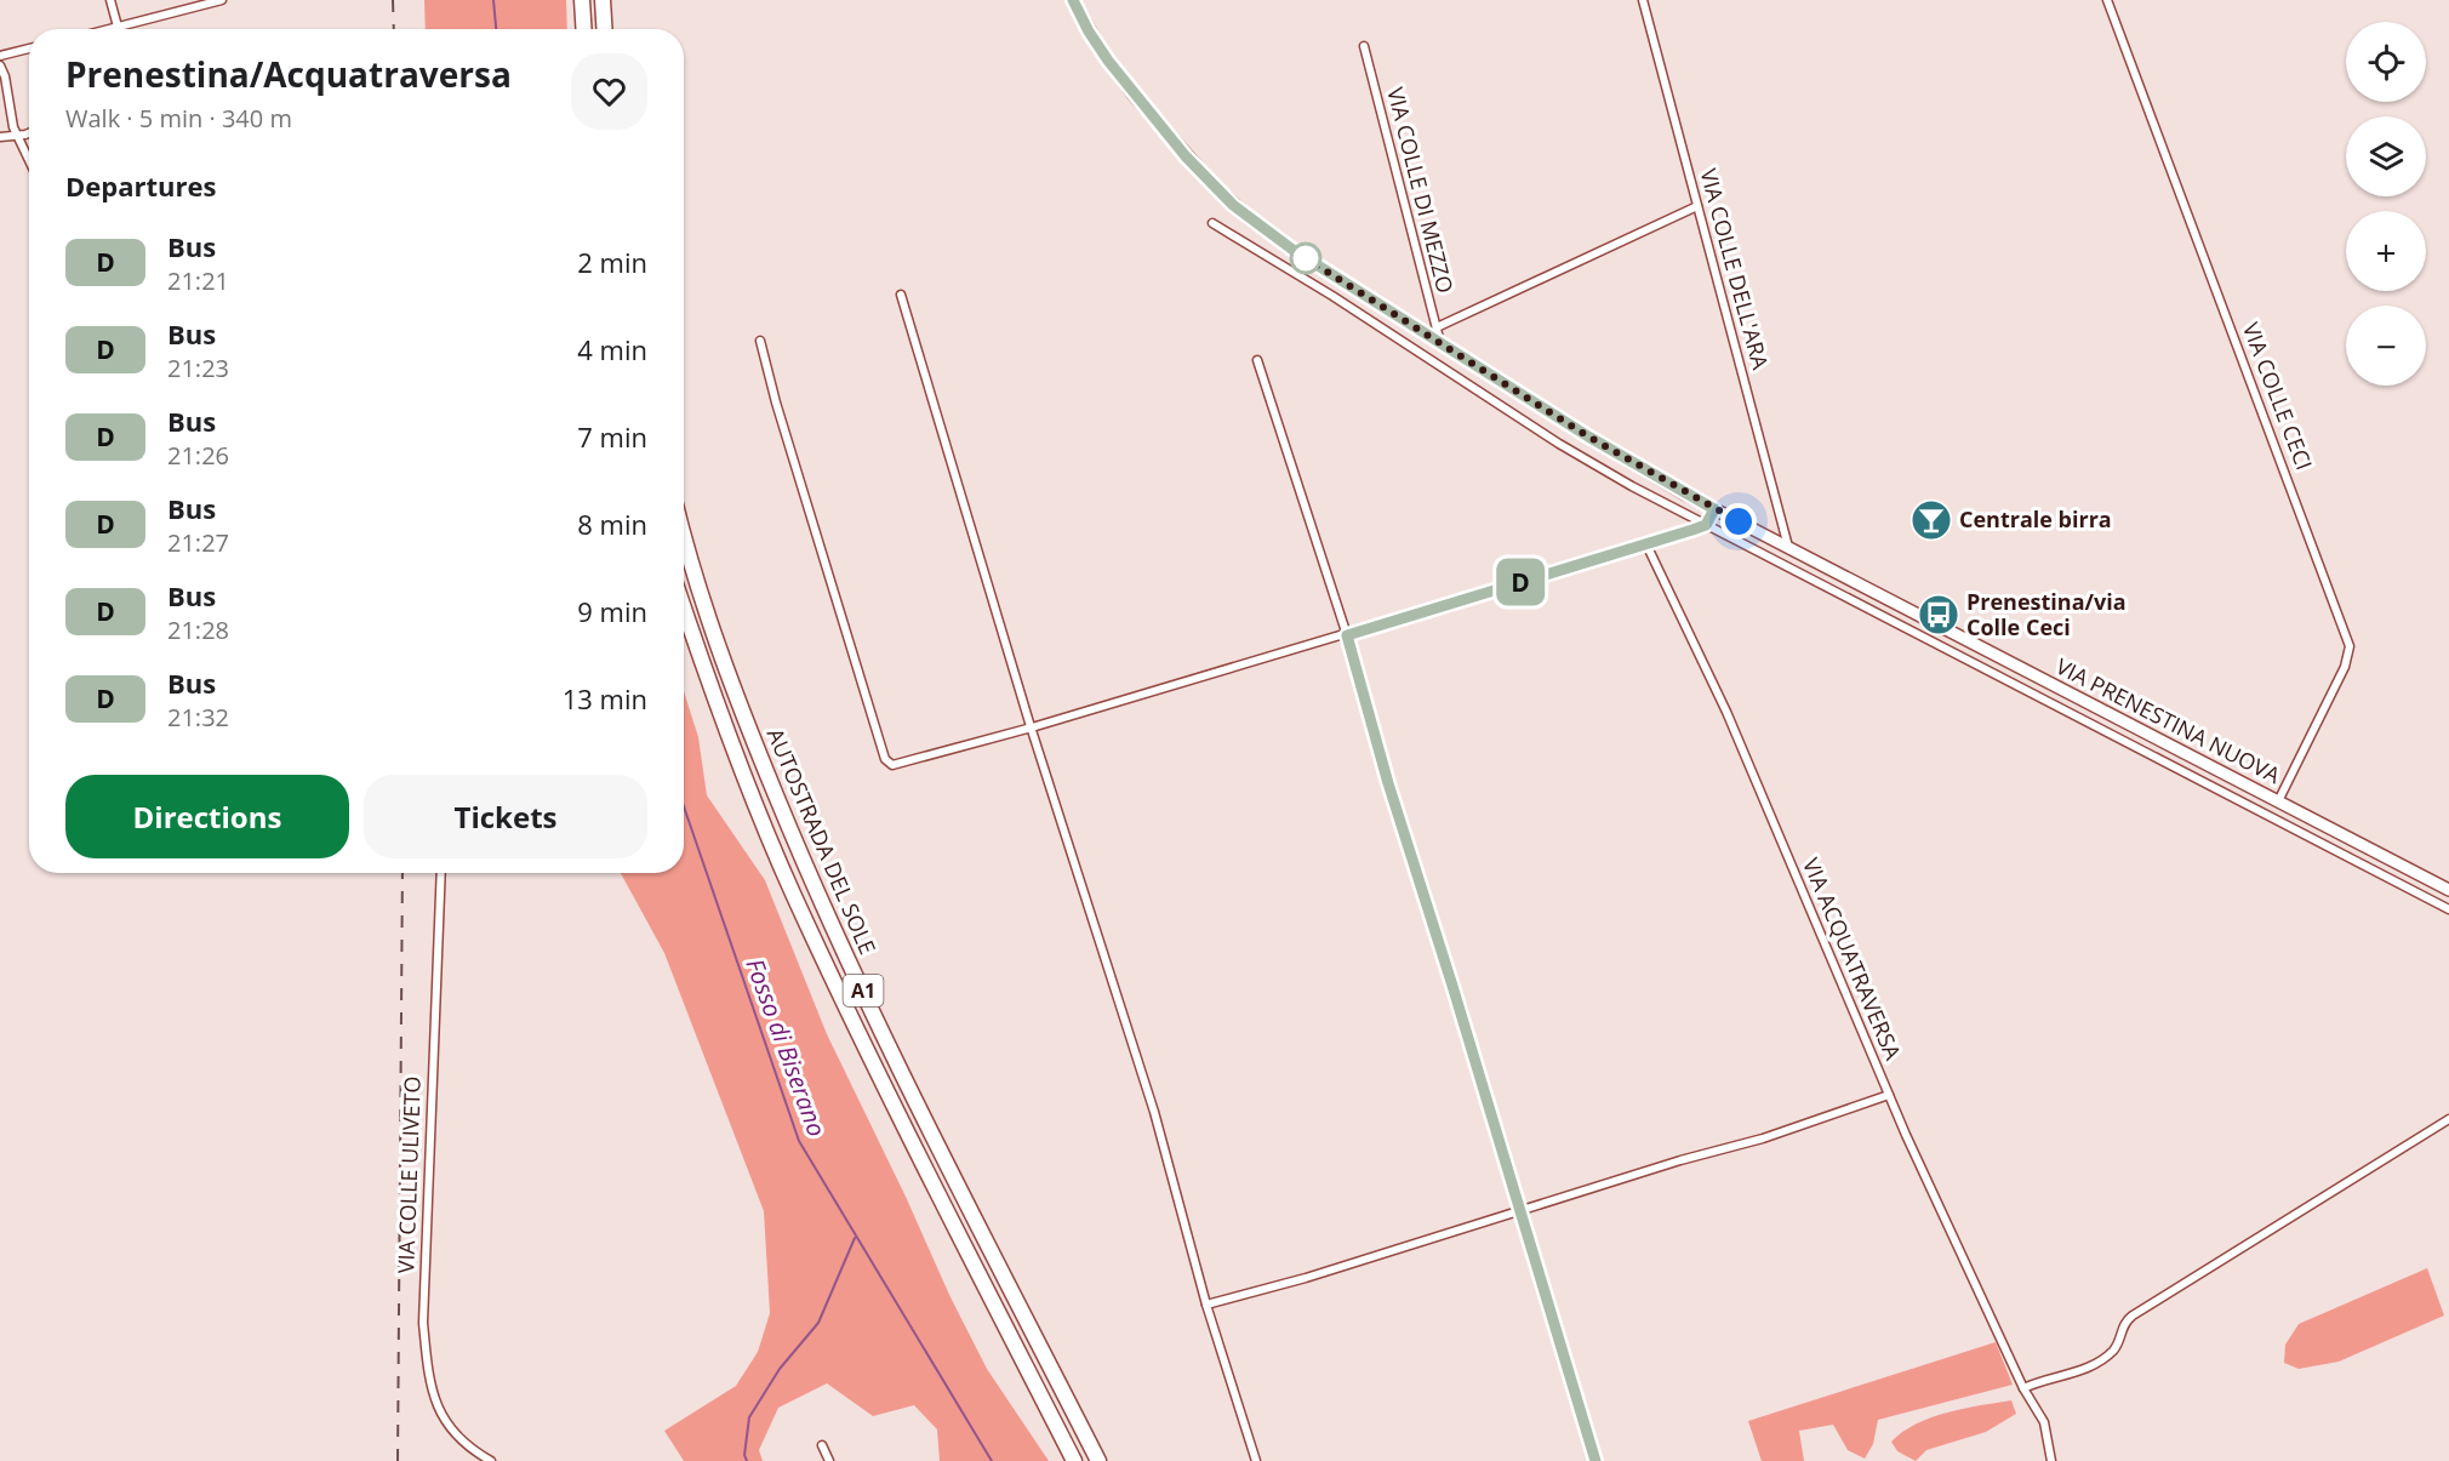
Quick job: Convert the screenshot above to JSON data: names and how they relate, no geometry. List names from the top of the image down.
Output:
{
  "streets": {
    "highway": ["AUTOSTRADA DEL SOLE", "A1"],
    "main road": ["VIA PRENESTINA NUOVA"],
    "street": [
      "VIA COLLE DI MEZZO",
      "VIA COLLE DELL'ARA",
      "VIA COLLE CECI",
      "VIA ACQUATRAVERSA",
      "VIA COLLE ULIVETO"
    ]
  },
  "crossings": [
    ["VIA COLLE DI MEZZO", "VIA PRENESTINA NUOVA"],
    ["VIA COLLE DELL'ARA", "VIA PRENESTINA NUOVA"],
    ["VIA COLLE CECI", "VIA PRENESTINA NUOVA"]
  ],
  "water": ["Fosso di Biserano"],
  "places": {
    "bar": ["Centrale birra"],
    "bus stop": ["Prenestina/via Colle Ceci"]
  },
  "lines": ["bus line D"],
  "page": {
    "on_map": "D",
    "map_buttons": ["+", "−"],
    "heading": [
      ["Prenestina/Acquatraversa", "Walk · 5 min · 340 m"],
      "Departures"
    ],
    "list": [
      {
        "mark": "D",
        "name": "Bus",
        "note": "21:21",
        "value": "2 min"
      },
      {
        "mark": "D",
        "name": "Bus",
        "note": "21:23",
        "value": "4 min"
      },
      {
        "mark": "D",
        "name": "Bus",
        "note": "21:26",
        "value": "7 min"
      },
      {
        "mark": "D",
        "name": "Bus",
        "note": "21:27",
        "value": "8 min"
      },
      {
        "mark": "D",
        "name": "Bus",
        "note": "21:28",
        "value": "9 min"
      },
      {
        "mark": "D",
        "name": "Bus",
        "note": "21:32",
        "value": "13 min"
      }
    ],
    "buttons": ["Directions", "Tickets"]
  }
}
